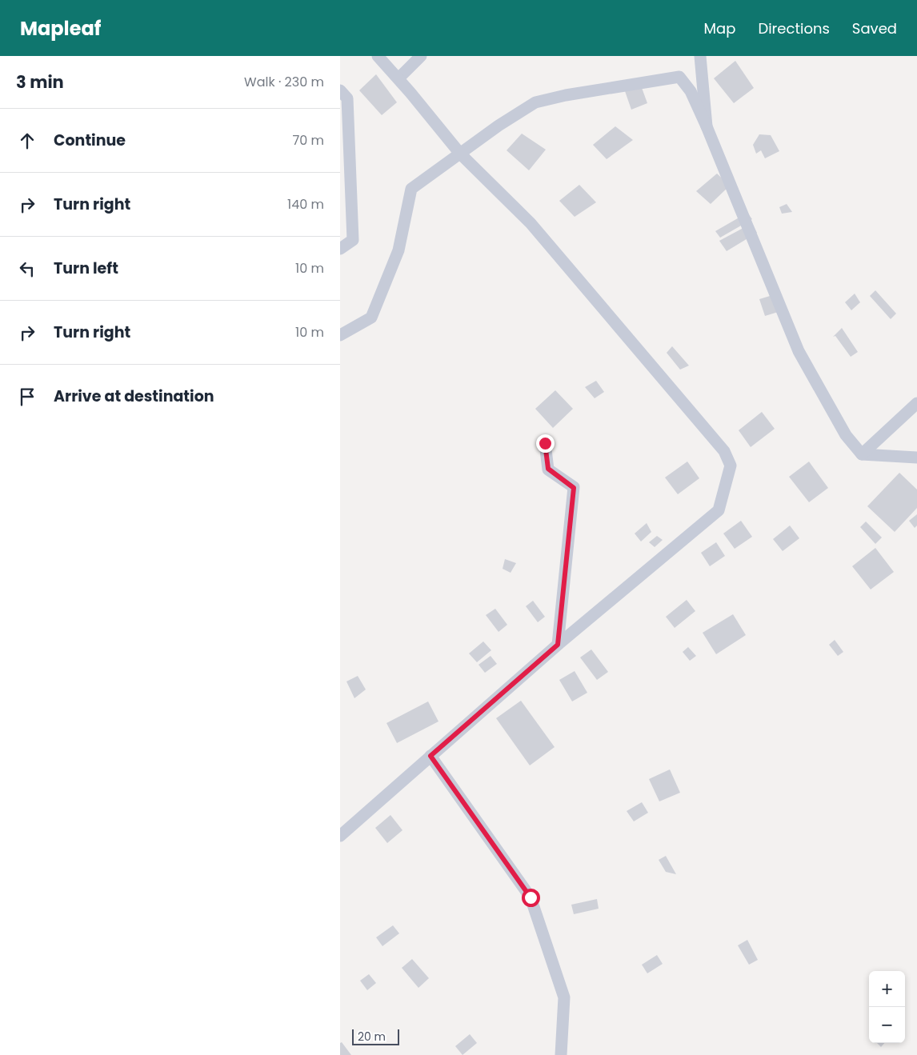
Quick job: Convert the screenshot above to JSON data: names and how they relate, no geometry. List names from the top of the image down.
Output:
{
  "scale_bar": "20 m",
  "page": {
    "header": "Mapleaf",
    "nav": ["Map", "Directions", "Saved"],
    "heading": ["3 min", "Walk · 230 m"],
    "list": [
      ["Continue", "70 m"],
      ["Turn right", "140 m"],
      ["Turn left", "10 m"],
      ["Turn right", "10 m"],
      "Arrive at destination"
    ],
    "map_buttons": ["+", "−"],
    "scale": "20 m"
  }
}
